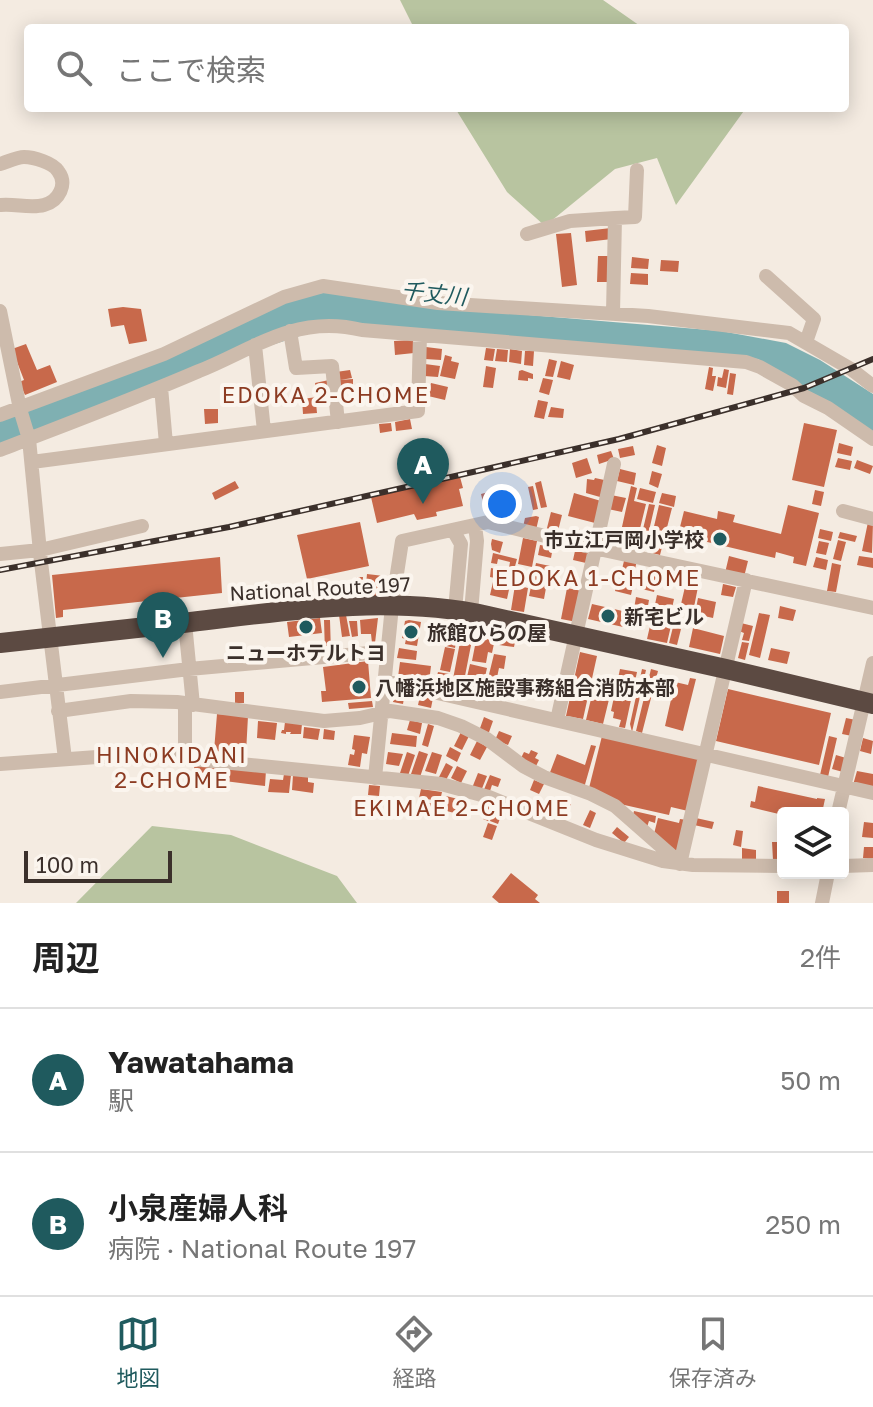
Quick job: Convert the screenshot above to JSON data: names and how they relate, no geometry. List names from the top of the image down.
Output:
{
  "streets": {
    "highway": ["National Route 197"]
  },
  "districts": [
    "EDOKA 2-CHOME",
    "EDOKA 1-CHOME",
    "HINOKIDANI 2-CHOME",
    "EKIMAE 2-CHOME"
  ],
  "water": ["千丈川"],
  "places": [
    "市立江戸岡小学校",
    "新宅ビル",
    "ニューホテルトヨ",
    "旅館ひらの屋",
    "八幡浜地区施設事務組合消防本部"
  ],
  "scale_bar": "100 m",
  "page": {
    "search": "ここで検索",
    "pins": ["A", "B"],
    "scale": "100 m",
    "heading": ["周辺", "2件"],
    "list": [
      {
        "mark": "A",
        "name": "Yawatahama",
        "note": "駅",
        "value": "50 m"
      },
      {
        "mark": "B",
        "name": "小泉産婦人科",
        "note": "病院 · National Route 197",
        "value": "250 m"
      }
    ],
    "nav": ["地図", "経路", "保存済み"]
  }
}
